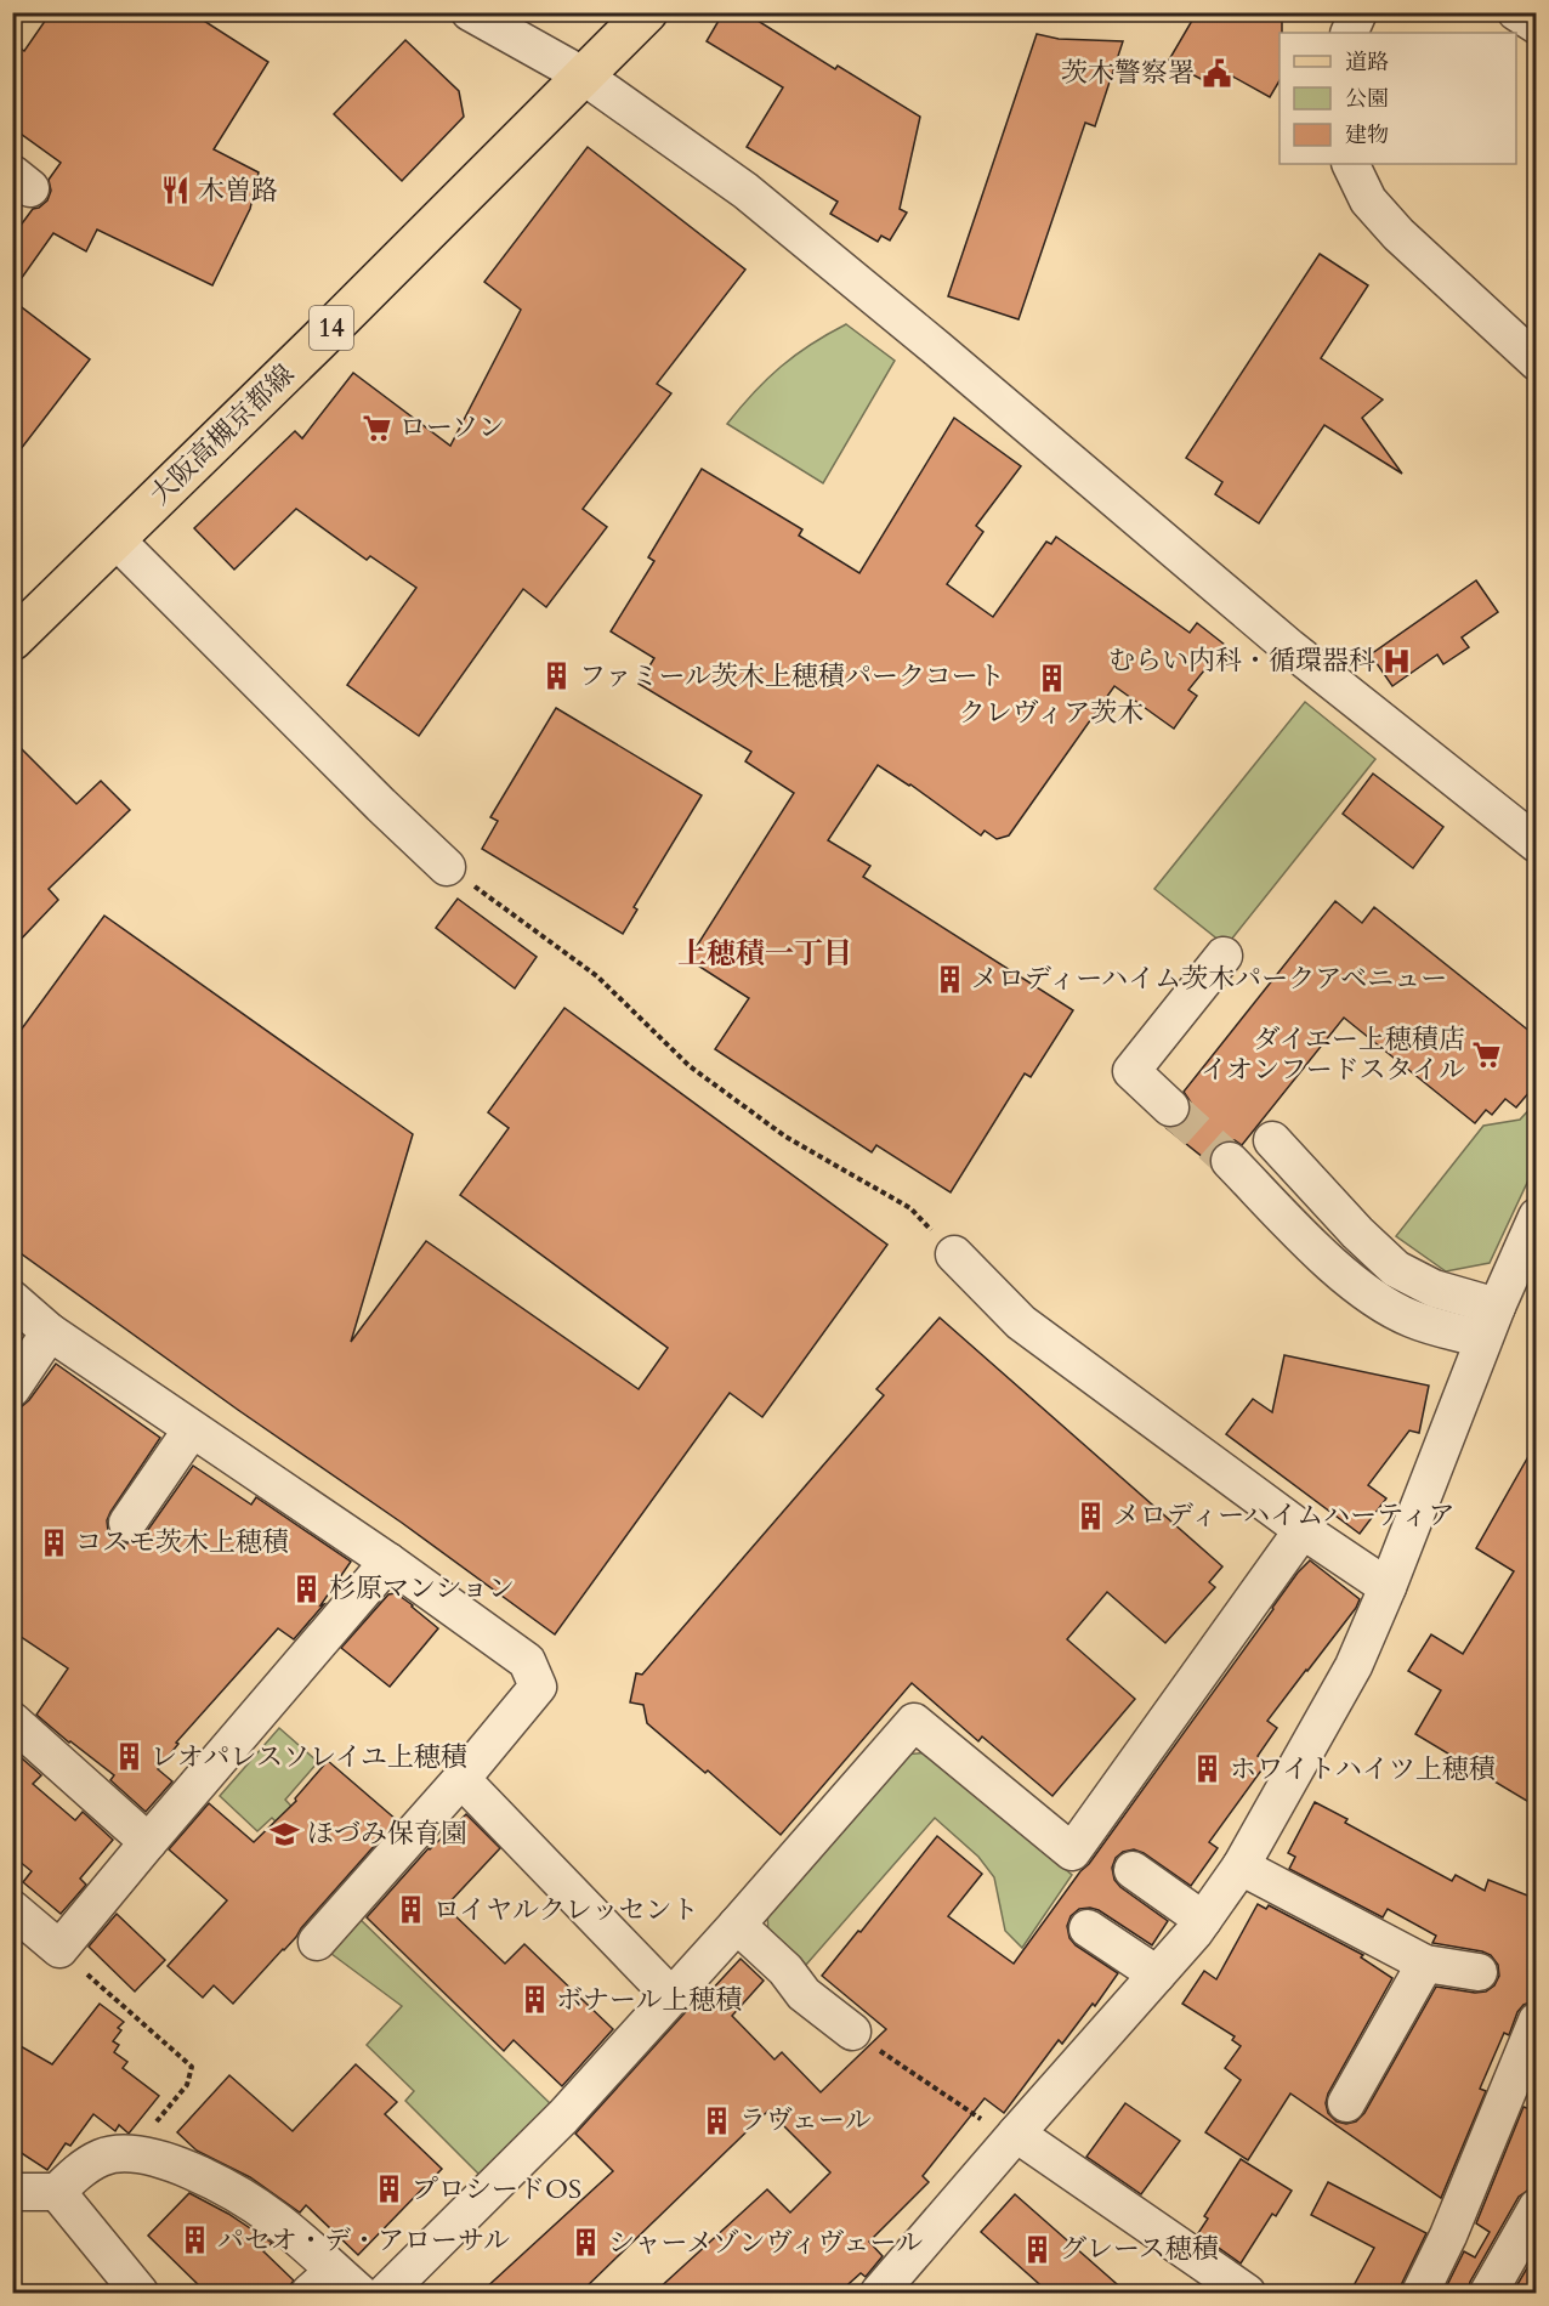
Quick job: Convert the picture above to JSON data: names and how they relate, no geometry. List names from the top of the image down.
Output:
{
  "streets": {
    "main road": ["14", "大阪高槻京都線"]
  },
  "districts": ["上穂積一丁目"],
  "places": {
    "public building": ["茨木警察署"],
    "restaurant": ["木曽路"],
    "supermarket": ["ローソン", "ダイエー上穂積店 イオンフードスタイル"],
    "hospital": ["むらい内科・循環器科"],
    "building": [
      "ファミール茨木上穂積パークコート",
      "クレヴィア茨木",
      "メロディーハイム茨木パークアベニュー",
      "メロディーハイムハーティア",
      "コスモ茨木上穂積",
      "杉原マンション",
      "レオパレスソレイユ上穂積",
      "ホワイトハイツ上穂積",
      "ロイヤルクレッセント",
      "ボナール上穂積",
      "ラヴェール",
      "プロシードOS",
      "パセオ・デ・アローサル",
      "シャーメゾンヴィヴェール",
      "グレース穂積"
    ],
    "school or university": ["ほづみ保育園"]
  },
  "legend": ["道路", "公園", "建物"]
}
